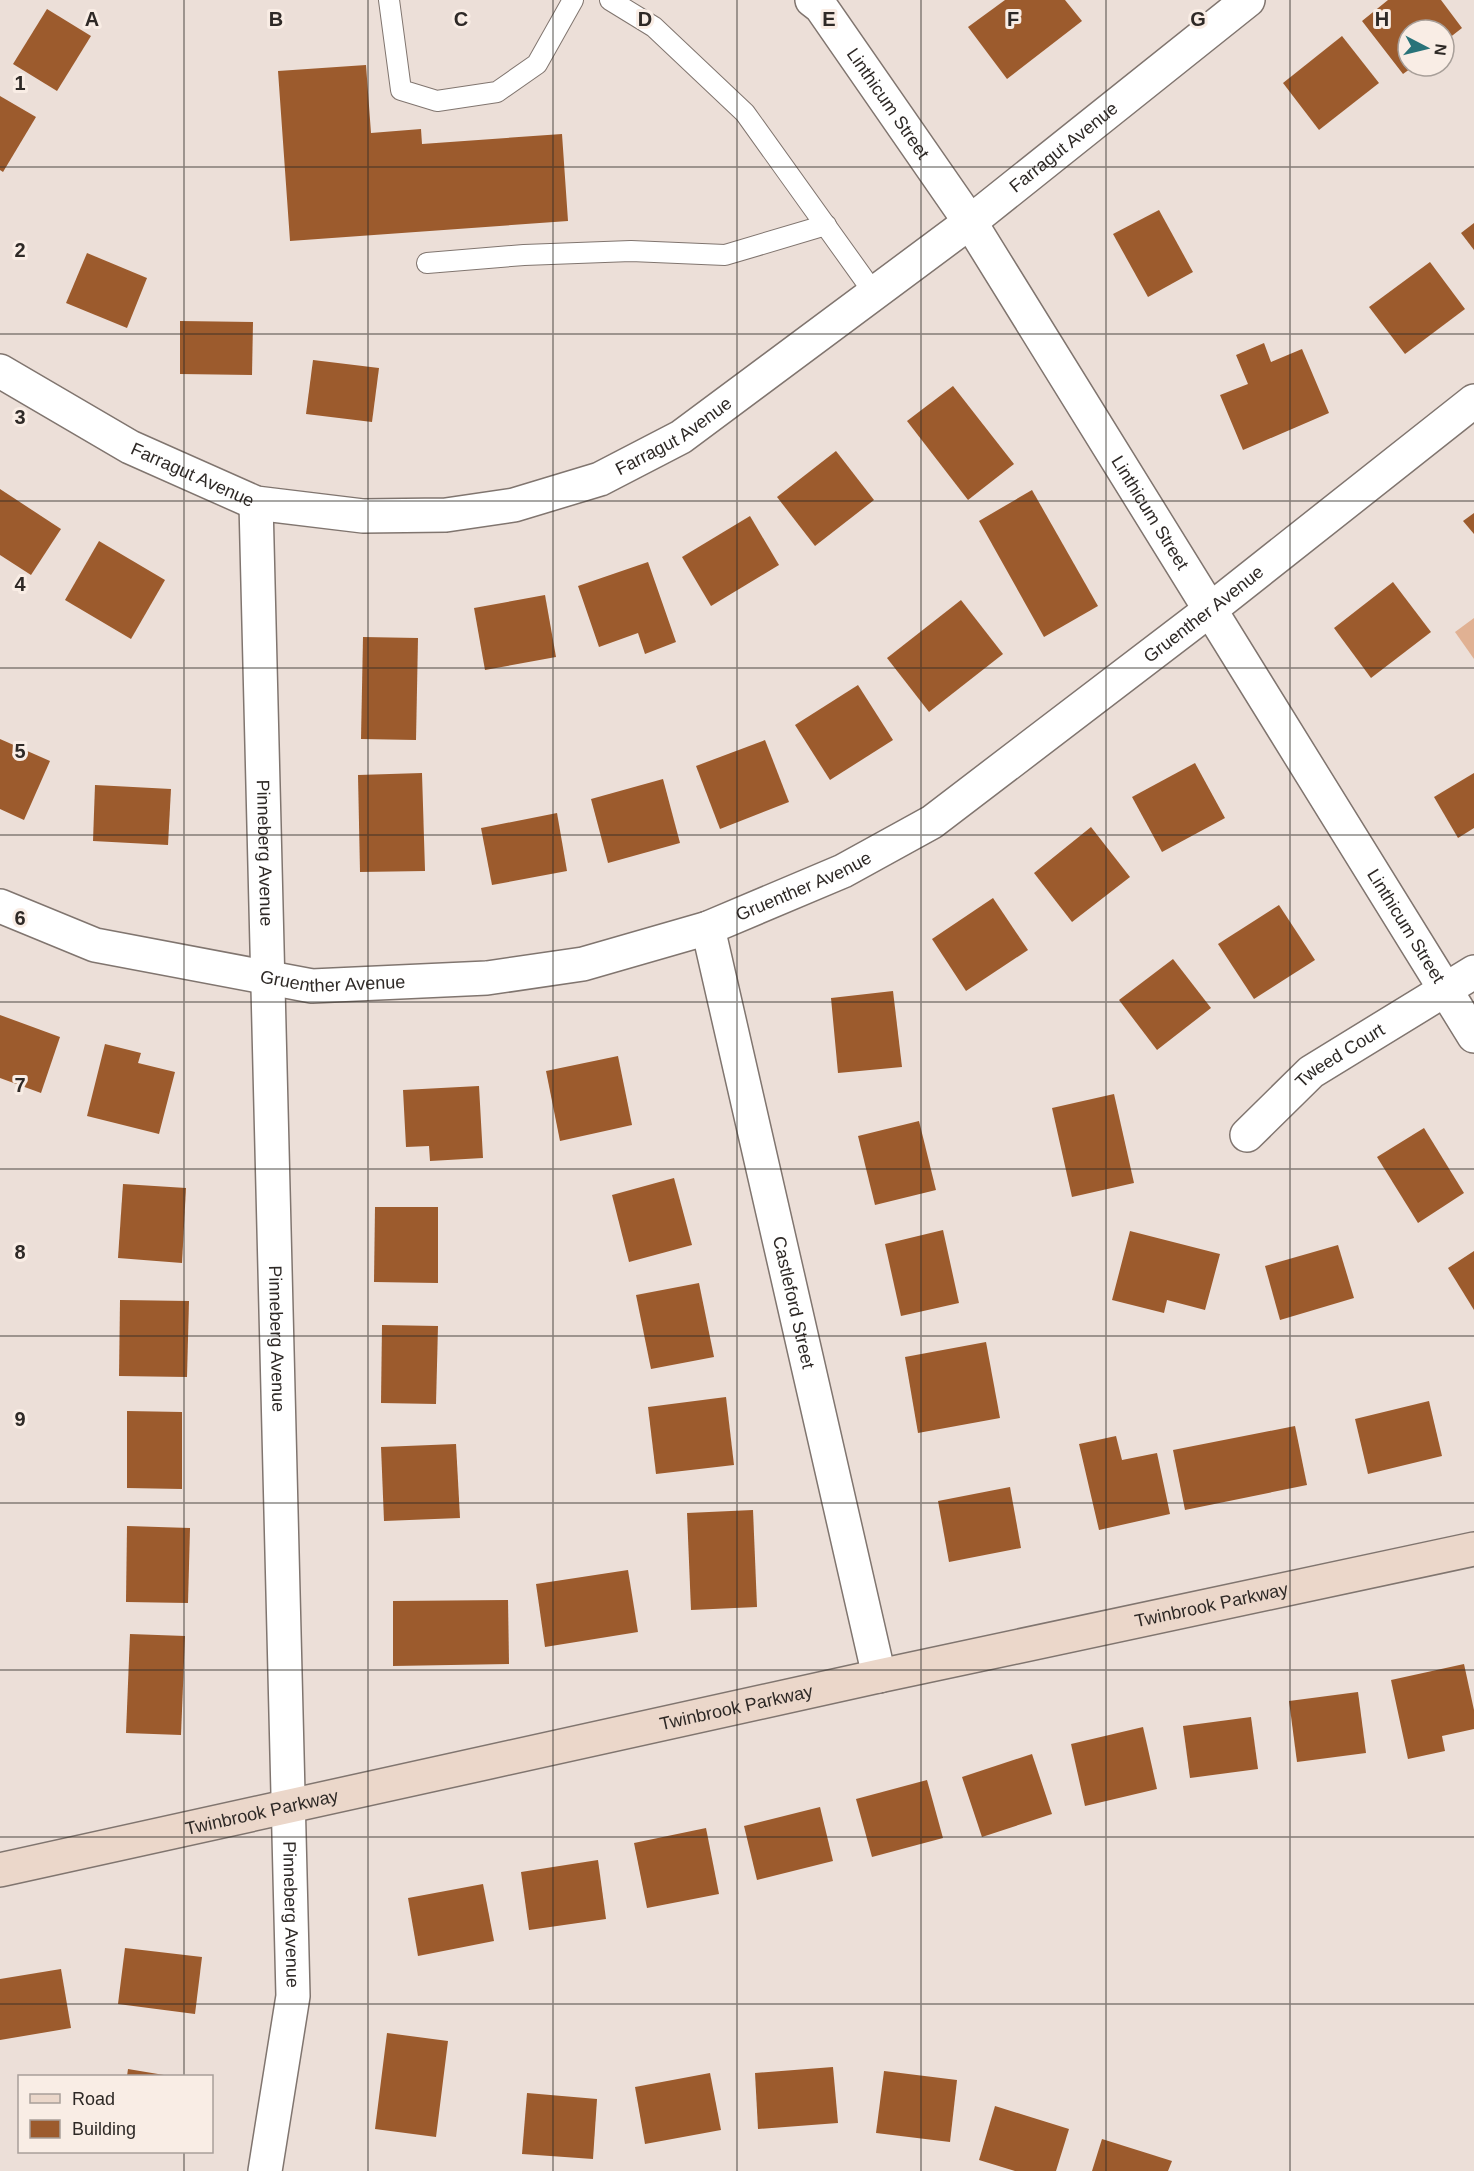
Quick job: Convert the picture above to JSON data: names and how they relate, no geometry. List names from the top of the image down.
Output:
{
  "streets": {
    "street": [
      "Linthicum Street",
      "Farragut Avenue",
      "Gruenther Avenue",
      "Pinneberg Avenue",
      "Tweed Court",
      "Castleford Street",
      "Twinbrook Parkway"
    ]
  },
  "crossings": [
    ["Linthicum Street", "Farragut Avenue"],
    ["Linthicum Street", "Gruenther Avenue"],
    ["Linthicum Street", "Tweed Court"],
    ["Farragut Avenue", "Pinneberg Avenue"],
    ["Gruenther Avenue", "Pinneberg Avenue"],
    ["Gruenther Avenue", "Castleford Street"],
    ["Pinneberg Avenue", "Twinbrook Parkway"],
    ["Castleford Street", "Twinbrook Parkway"]
  ],
  "legend": ["Road", "Building"],
  "north": "right",
  "grid": {
    "columns": [
      "A",
      "B",
      "C",
      "D",
      "E",
      "F",
      "G",
      "H"
    ],
    "rows": [
      "1",
      "2",
      "3",
      "4",
      "5",
      "6",
      "7",
      "8",
      "9"
    ]
  }
}
